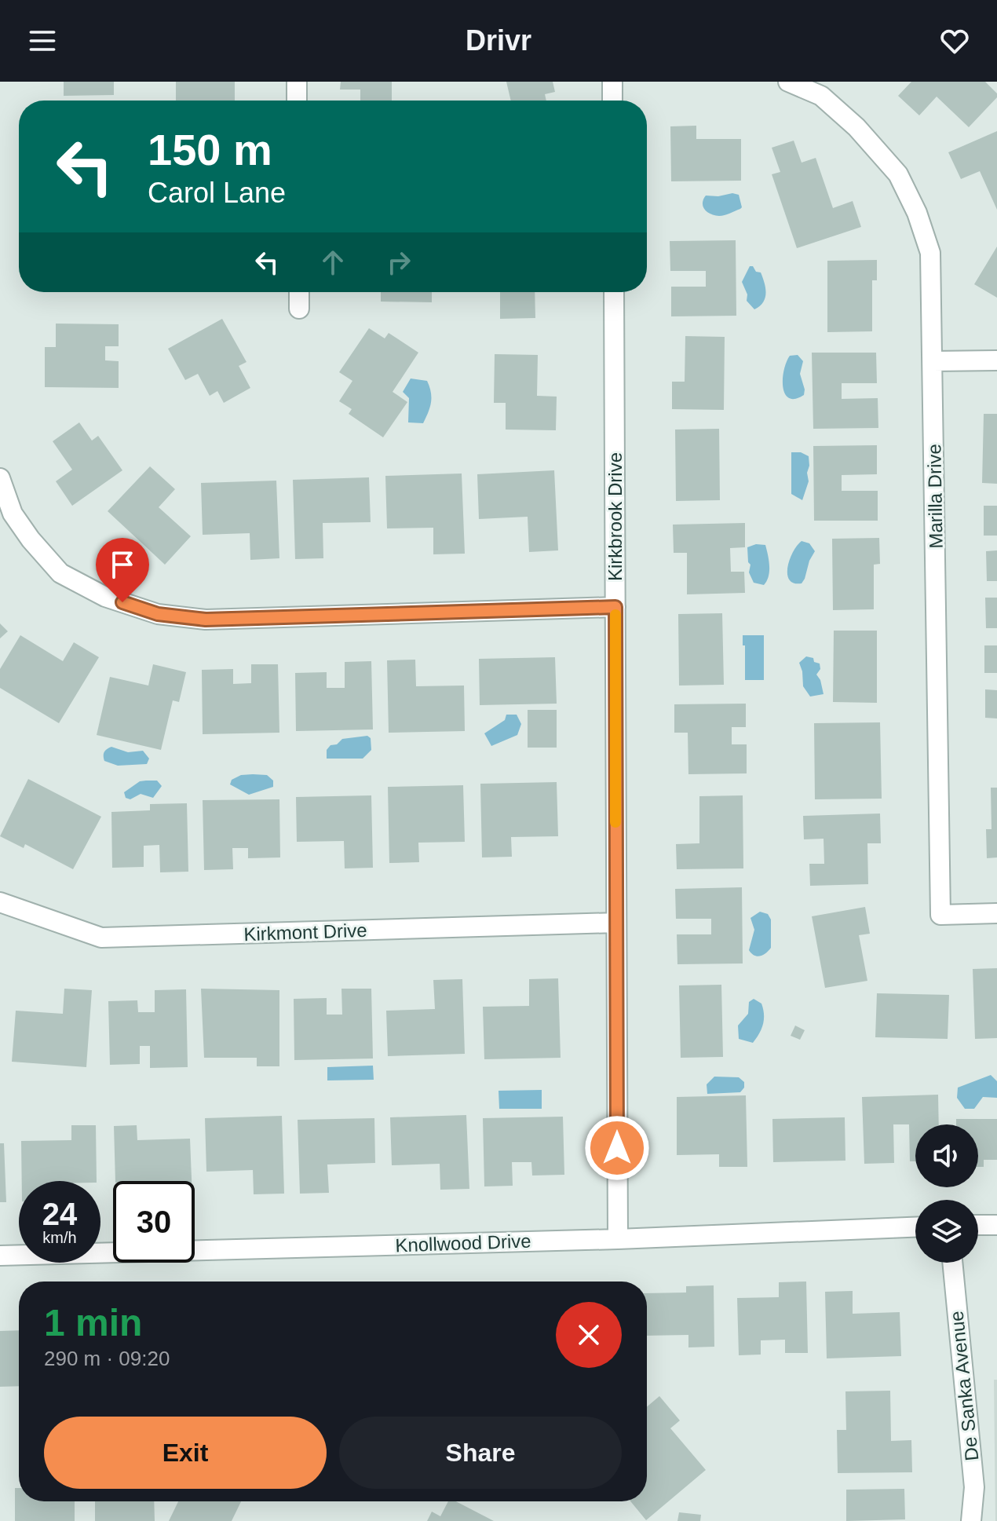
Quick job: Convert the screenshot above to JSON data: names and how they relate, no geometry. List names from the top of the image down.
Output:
{
  "streets": {
    "street": [
      "Marilla Drive",
      "Kirkbrook Drive",
      "Kirkmont Drive",
      "Knollwood Drive",
      "De Sanka Avenue"
    ]
  },
  "crossings": [
    ["Kirkbrook Drive", "Kirkmont Drive"],
    ["Kirkbrook Drive", "Knollwood Drive"]
  ],
  "page": {
    "header": "Drivr",
    "turn": ["150 m", "Carol Lane"],
    "speed": "24 km/h",
    "limit": "30",
    "heading": ["1 min", "290 m · 09:20"],
    "buttons": ["Exit", "Share"]
  }
}
